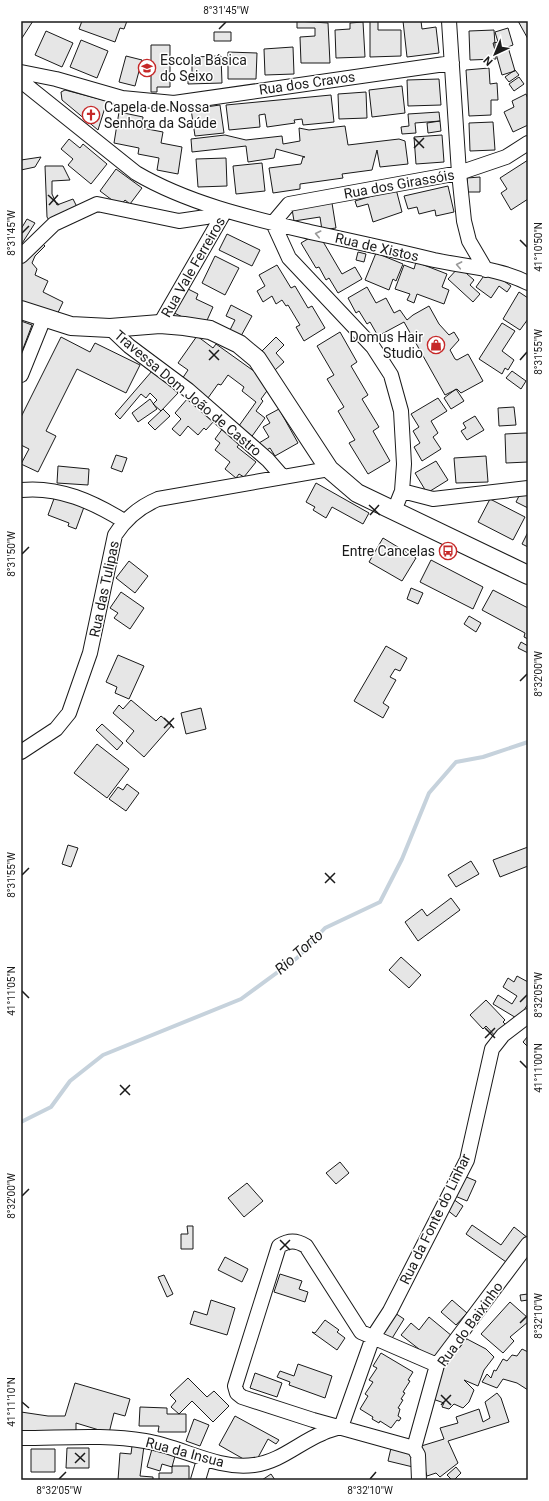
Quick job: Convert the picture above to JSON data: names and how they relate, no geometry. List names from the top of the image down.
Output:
{
  "streets": {
    "street": [
      "Rua dos Cravos",
      "Rua dos Girassóis",
      "Rua de Xistos",
      "Rua Vale Ferreiros",
      "Travessa Dom João de Castro",
      "Rua das Tulipas",
      "Rua da Fonte do Linhar",
      "Rua do Baixinho",
      "Rua da Insua"
    ]
  },
  "crossings": [
    ["Rua dos Girassóis", "Rua de Xistos"],
    ["Rua de Xistos", "Rua Vale Ferreiros"],
    ["Travessa Dom João de Castro", "Rua das Tulipas"],
    ["Rua da Fonte do Linhar", "Rua da Insua"]
  ],
  "one_way": ["Rua de Xistos"],
  "water": ["Rio Torto"],
  "places": {
    "school or university": ["Escola Básica do Seixo"],
    "church": ["Capela de Nossa Senhora da Saúde"],
    "shop": ["Domus Hair Studio"],
    "bus stop": ["Entre Cancelas"]
  },
  "north": "bottom left",
  "coordinates": [
    "8°31'45\"W",
    "41°10'50\"N",
    "8°31'55\"W",
    "8°31'50\"W",
    "8°32'00\"W",
    "41°11'05\"N",
    "8°32'05\"W",
    "41°11'00\"N",
    "8°32'10\"W",
    "41°11'10\"N"
  ]
}
